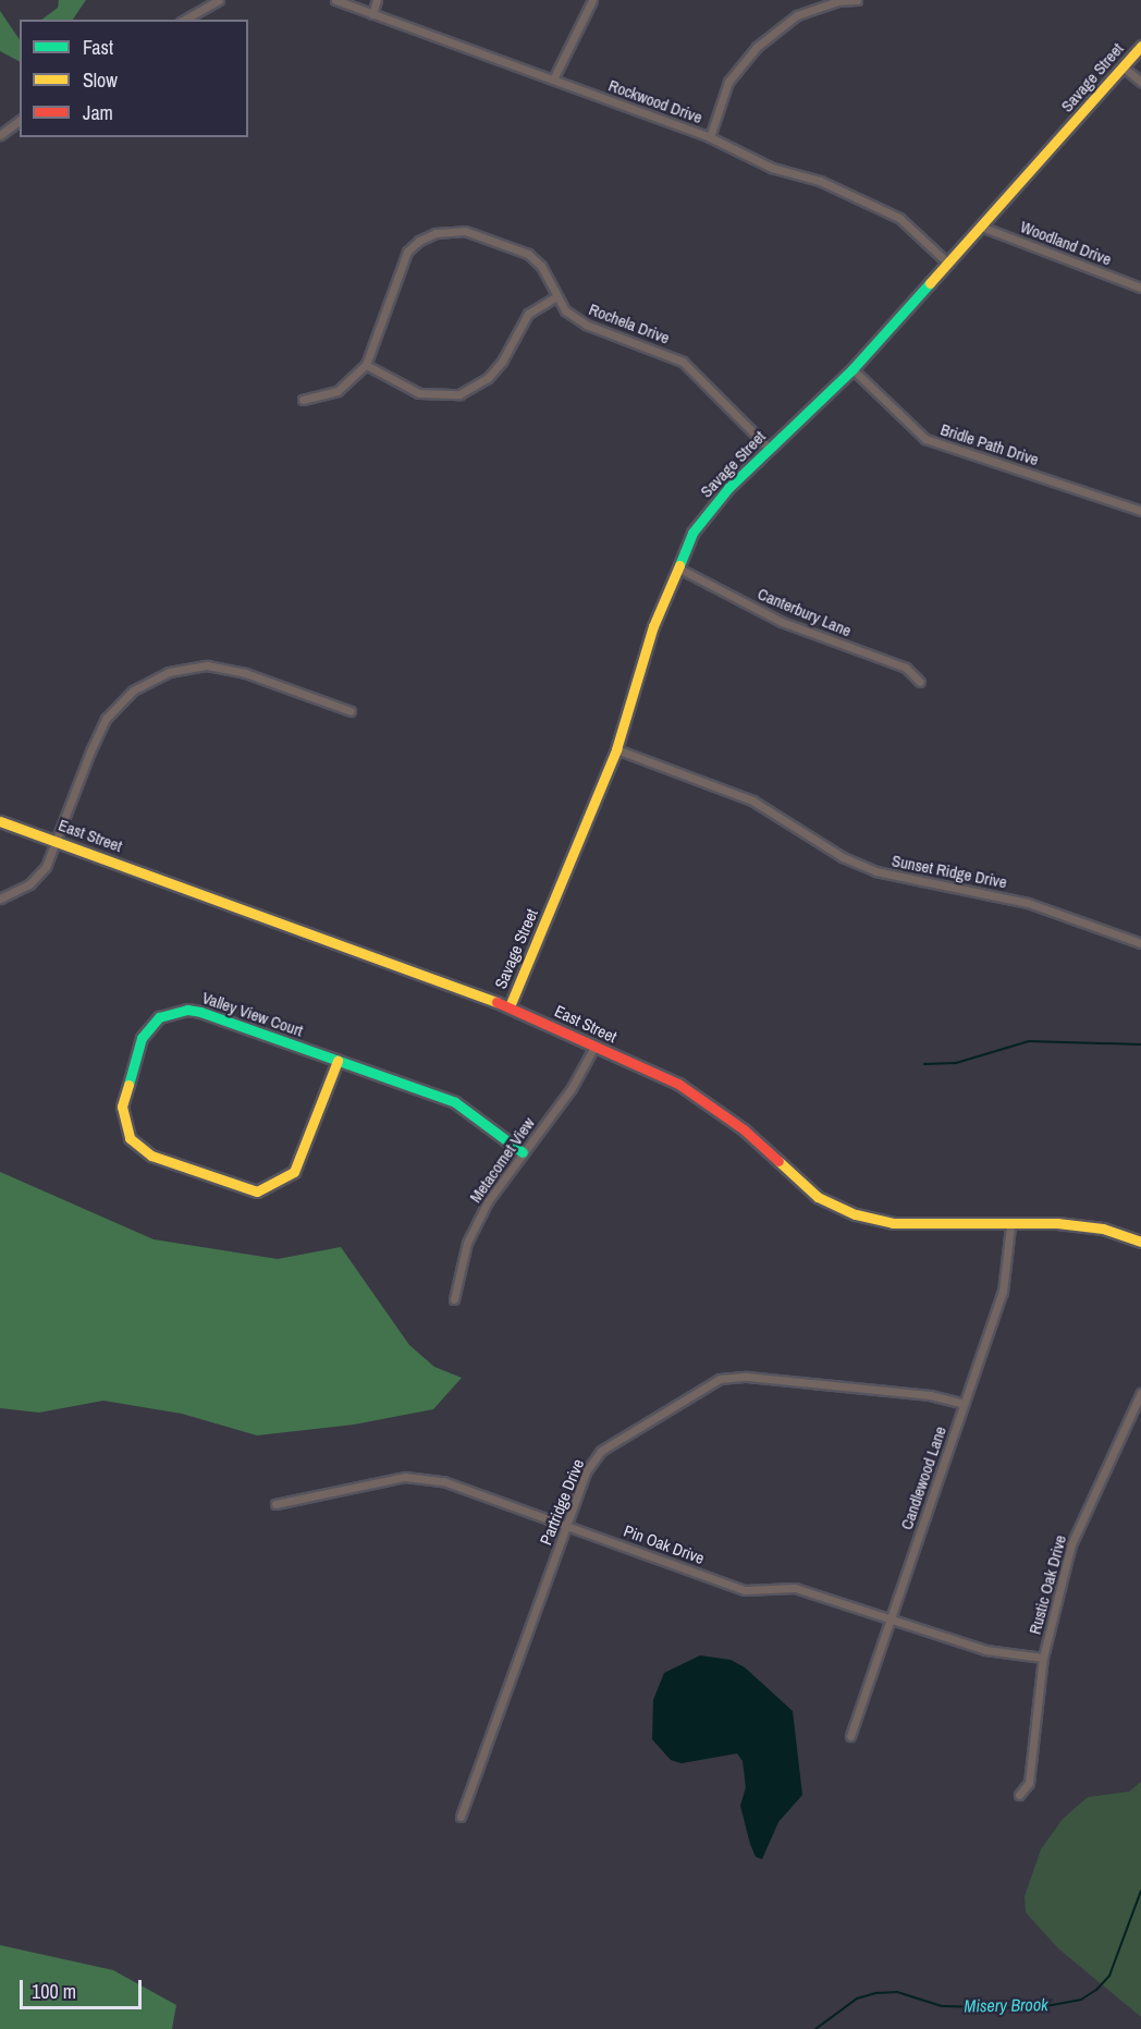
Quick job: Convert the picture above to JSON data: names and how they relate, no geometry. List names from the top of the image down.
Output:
{
  "streets": {
    "street": [
      "Savage Street",
      "Rockwood Drive",
      "Woodland Drive",
      "Rochela Drive",
      "Bridle Path Drive",
      "Canterbury Lane",
      "East Street",
      "Sunset Ridge Drive",
      "Valley View Court",
      "Metacomet View",
      "Candlewood Lane",
      "Partridge Drive",
      "Pin Oak Drive",
      "Rustic Oak Drive"
    ]
  },
  "crossings": [
    ["Savage Street", "Rockwood Drive"],
    ["Savage Street", "Woodland Drive"],
    ["Savage Street", "Rochela Drive"],
    ["Savage Street", "Bridle Path Drive"],
    ["Savage Street", "Canterbury Lane"],
    ["Savage Street", "East Street"],
    ["Savage Street", "Sunset Ridge Drive"],
    ["East Street", "Metacomet View"],
    ["East Street", "Candlewood Lane"],
    ["Valley View Court", "Metacomet View"],
    ["Candlewood Lane", "Partridge Drive"],
    ["Candlewood Lane", "Pin Oak Drive"],
    ["Partridge Drive", "Pin Oak Drive"],
    ["Pin Oak Drive", "Rustic Oak Drive"]
  ],
  "water": ["Misery Brook"],
  "legend": ["Fast", "Slow", "Jam"],
  "scale_bar": "100 m"
}
